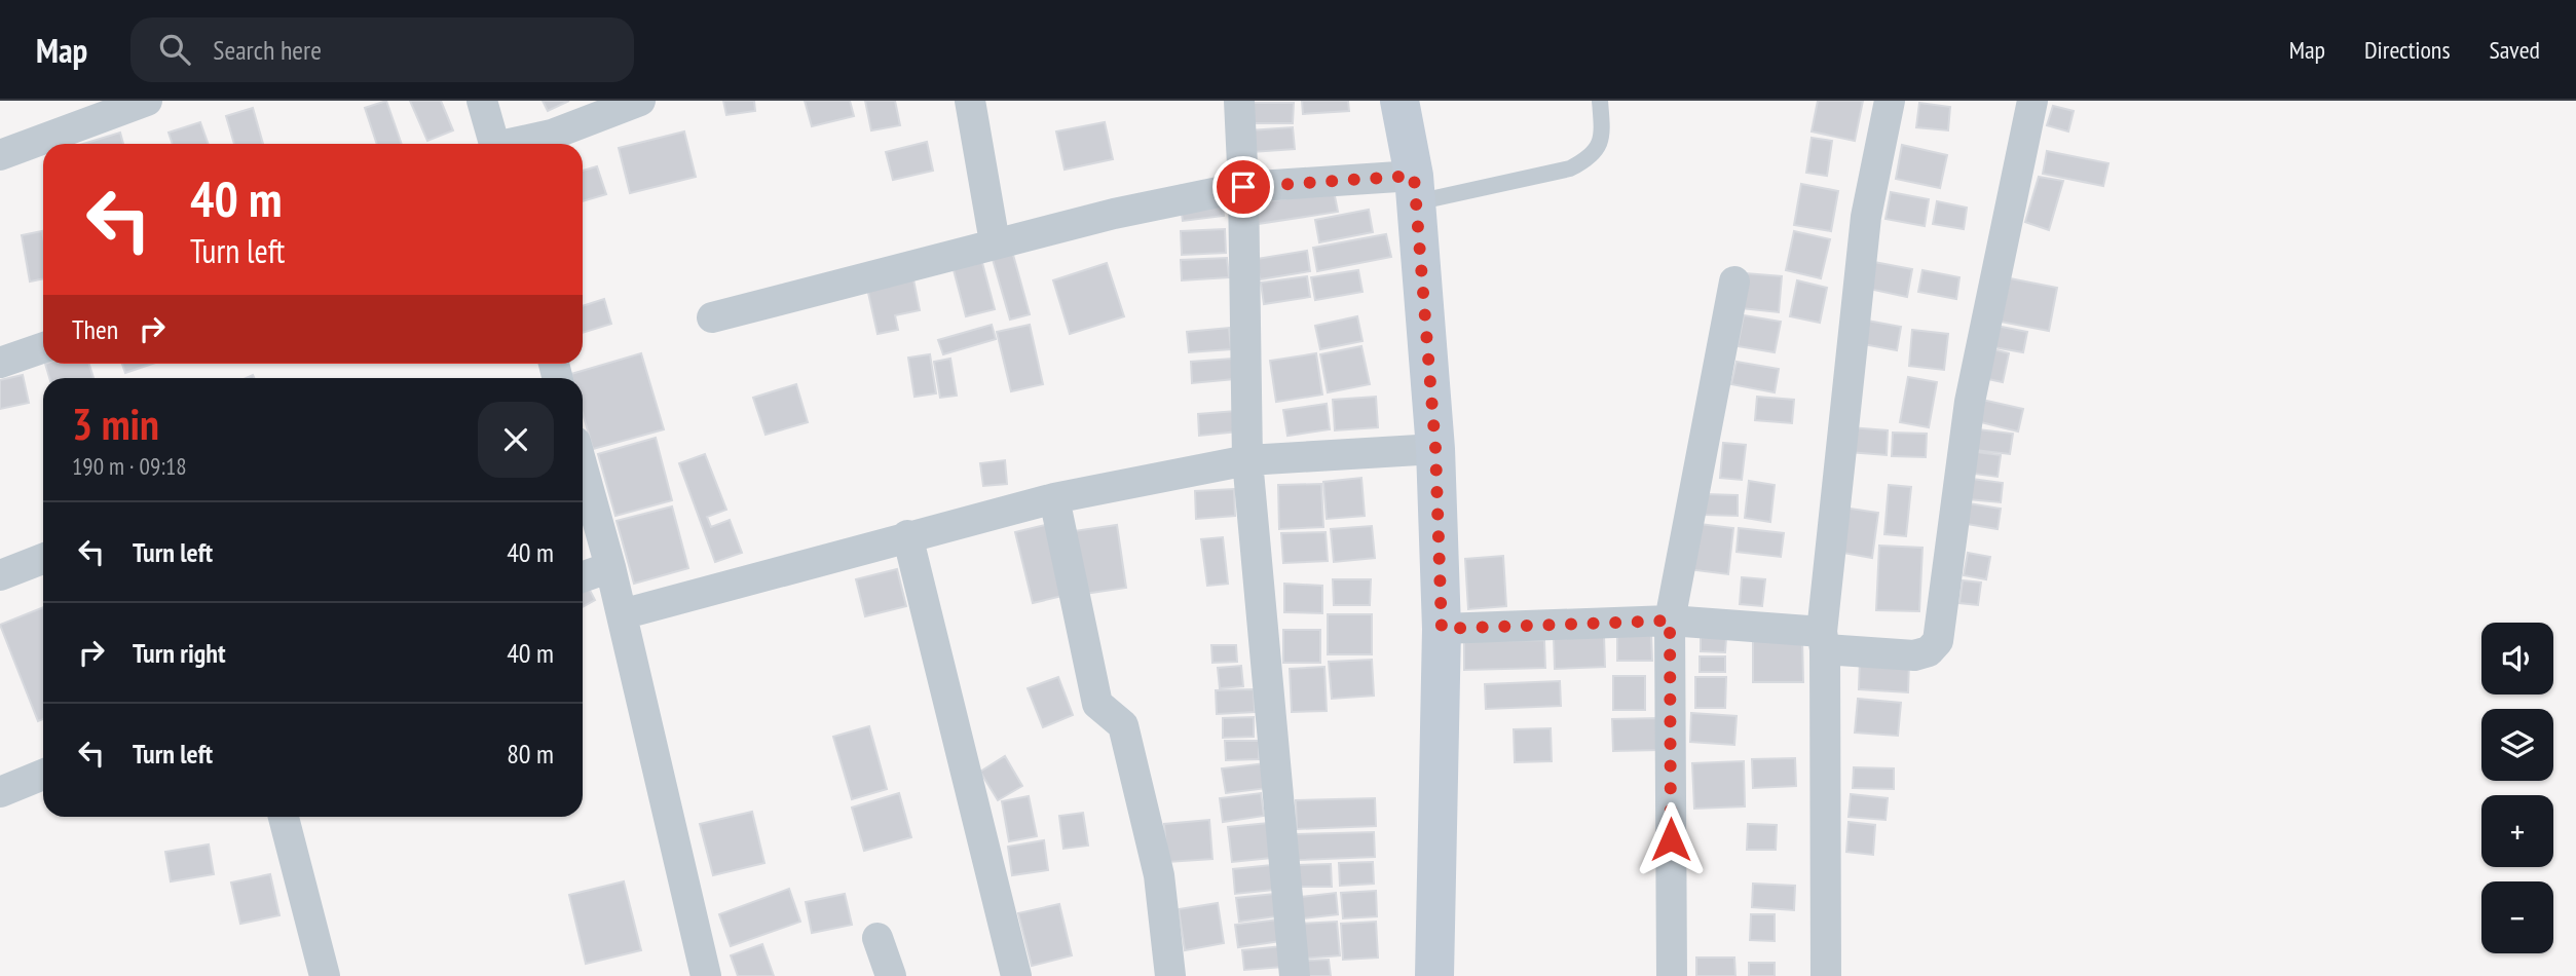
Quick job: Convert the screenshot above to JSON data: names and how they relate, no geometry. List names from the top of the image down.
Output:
{
  "page": {
    "header": "Map",
    "search": "Search here",
    "nav": ["Map", "Directions", "Saved"],
    "turn": ["40 m", "Turn left"],
    "then": "Then",
    "heading": ["3 min", "190 m · 09:18"],
    "list": [
      {
        "name": "Turn left",
        "value": "40 m"
      },
      {
        "name": "Turn right",
        "value": "40 m"
      },
      {
        "name": "Turn left",
        "value": "80 m"
      }
    ],
    "map_buttons": ["+", "−"]
  }
}
